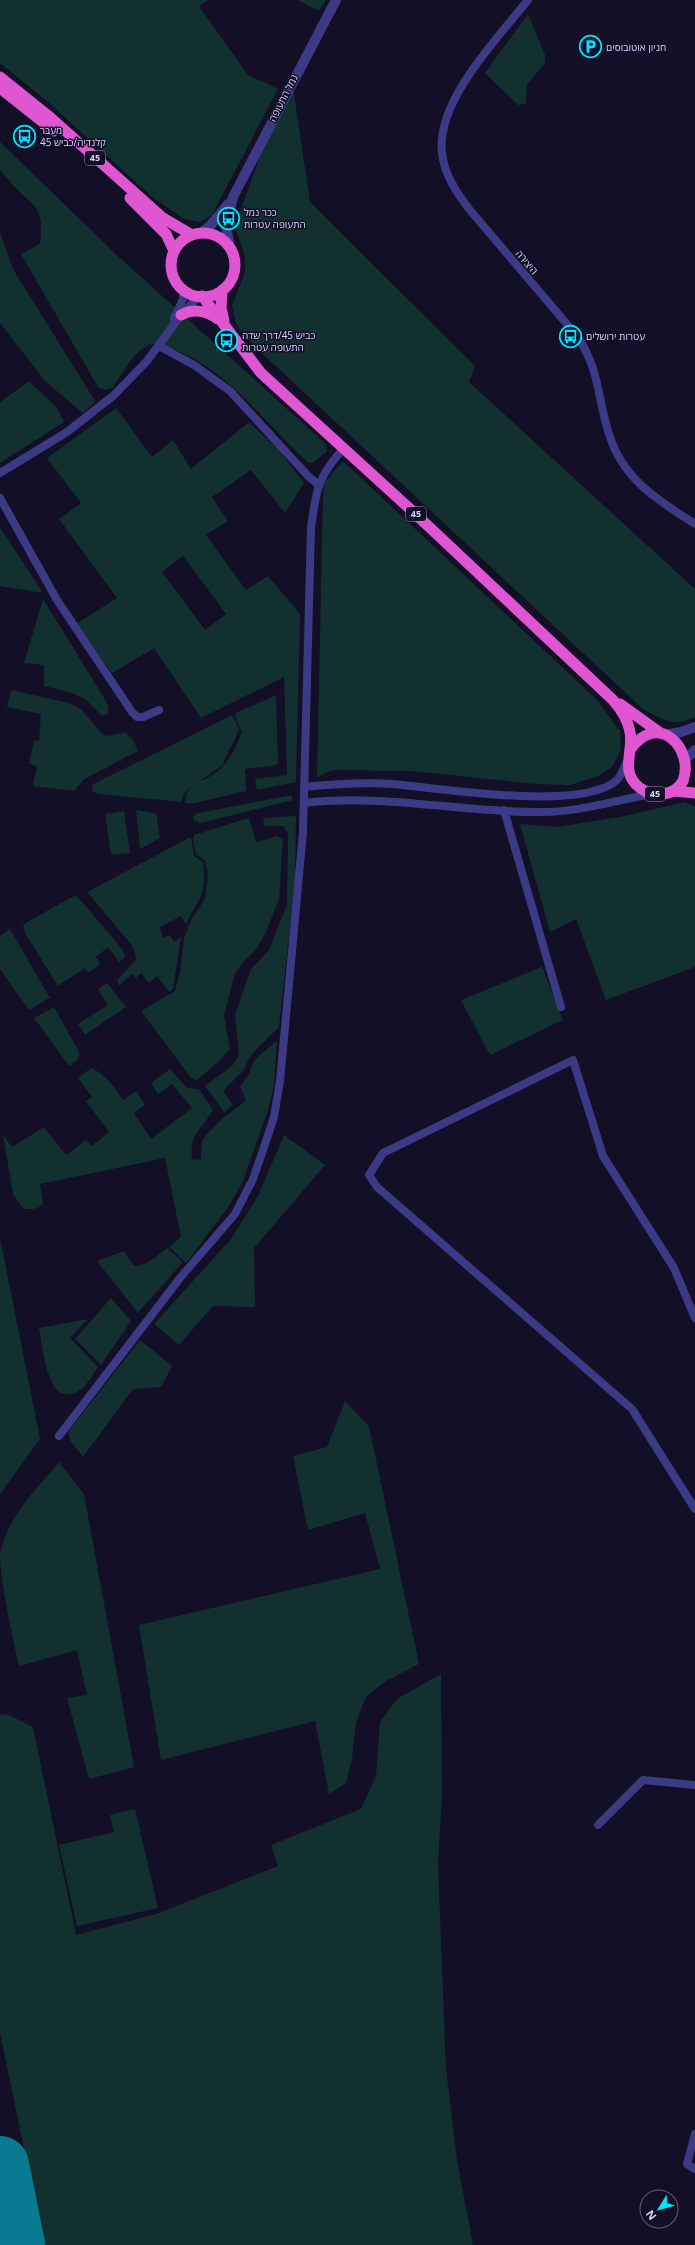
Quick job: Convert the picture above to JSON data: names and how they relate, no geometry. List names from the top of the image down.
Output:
{
  "streets": {
    "highway": ["45"],
    "street": ["נמל התעופה", "היצירה"]
  },
  "crossings": [
    ["נמל התעופה", "45"]
  ],
  "places": {
    "parking": ["חניון אוטובוסים"],
    "bus stop": [
      "מעבר קלנדיה/כביש 45",
      "ככר נמל התעופה עטרות",
      "עטרות ירושלים",
      "כביש 45/דרך שדה התעופה עטרות"
    ]
  },
  "north": "bottom left"
}
